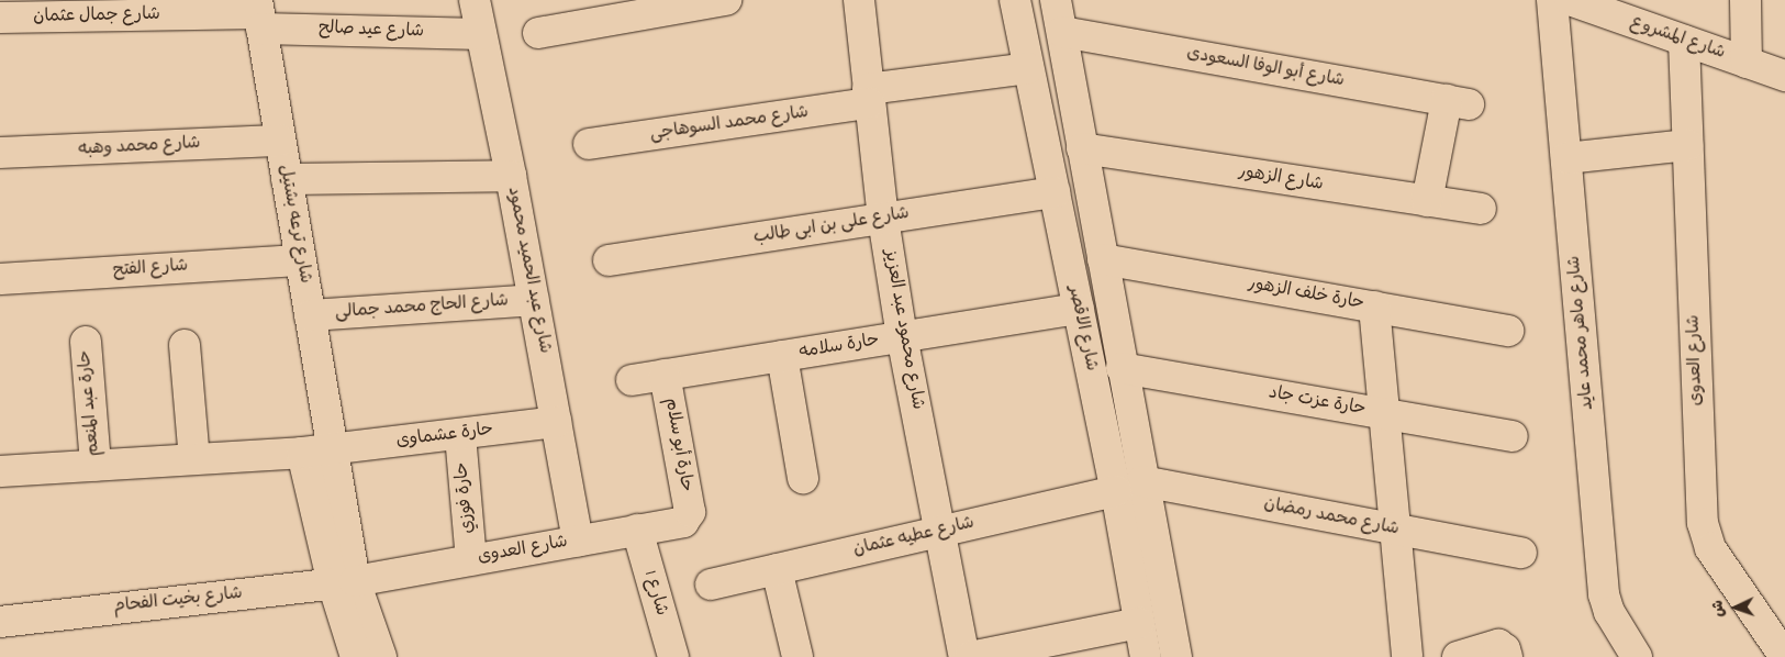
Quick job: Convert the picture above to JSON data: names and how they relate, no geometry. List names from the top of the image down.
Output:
{
  "streets": {
    "street": [
      "شارع جمال عثمان",
      "شارع عيد صالح",
      "شارع المشروع",
      "شارع أبو الوفا السعودى",
      "شارع محمد السوهاجى",
      "شارع محمد وهبه",
      "شارع الزهور",
      "شارع ترعه بشتيل",
      "شارع على بن ابى طالب",
      "شارع الفتح",
      "شارع عبد الحميد محمود",
      "حارة خلف الزهور",
      "شارع الحاج محمد جمالى",
      "شارع الاقصر",
      "شارع محمود عبد العزيز",
      "شارع ماهر محمد عايد",
      "حارة سلامه",
      "شارع العدوى",
      "حارة عزت جاد",
      "حارة عبد المنعم",
      "حارة عشماوى",
      "حارة أبو سلام",
      "حارة فوزي",
      "شارع محمد رمضان",
      "شارع عطيه عثمان",
      "شارع 1",
      "شارع بخيت الفحام"
    ]
  },
  "crossings": [
    ["شارع جمال عثمان", "شارع عيد صالح"],
    ["شارع جمال عثمان", "شارع ترعه بشتيل"],
    ["شارع عيد صالح", "شارع ترعه بشتيل"],
    ["شارع عيد صالح", "شارع عبد الحميد محمود"],
    ["شارع المشروع", "شارع العدوى"],
    ["شارع أبو الوفا السعودى", "شارع الزهور"],
    ["شارع أبو الوفا السعودى", "شارع الاقصر"],
    ["شارع محمد السوهاجى", "شارع الاقصر"],
    ["شارع محمد السوهاجى", "شارع محمود عبد العزيز"],
    ["شارع محمد وهبه", "شارع ترعه بشتيل"],
    ["شارع الزهور", "شارع الاقصر"],
    ["شارع ترعه بشتيل", "شارع الفتح"],
    ["شارع ترعه بشتيل", "شارع الحاج محمد جمالى"],
    ["شارع ترعه بشتيل", "شارع العدوى"],
    ["شارع ترعه بشتيل", "حارة عشماوى"],
    ["شارع ترعه بشتيل", "شارع بخيت الفحام"],
    ["شارع على بن ابى طالب", "شارع الاقصر"],
    ["شارع على بن ابى طالب", "شارع محمود عبد العزيز"],
    ["شارع عبد الحميد محمود", "شارع الحاج محمد جمالى"],
    ["شارع عبد الحميد محمود", "شارع العدوى"],
    ["شارع عبد الحميد محمود", "حارة عشماوى"],
    ["حارة خلف الزهور", "شارع الاقصر"],
    ["شارع الاقصر", "حارة سلامه"],
    ["شارع الاقصر", "حارة عزت جاد"],
    ["شارع الاقصر", "شارع محمد رمضان"],
    ["شارع الاقصر", "شارع عطيه عثمان"],
    ["شارع محمود عبد العزيز", "حارة سلامه"],
    ["شارع محمود عبد العزيز", "شارع عطيه عثمان"],
    ["حارة سلامه", "حارة أبو سلام"],
    ["شارع العدوى", "حارة أبو سلام"],
    ["شارع العدوى", "حارة فوزي"],
    ["شارع العدوى", "شارع 1"],
    ["شارع العدوى", "شارع بخيت الفحام"],
    ["حارة عشماوى", "حارة فوزي"],
    ["شارع محمد رمضان", "شارع عطيه عثمان"]
  ],
  "north": "left"
}
